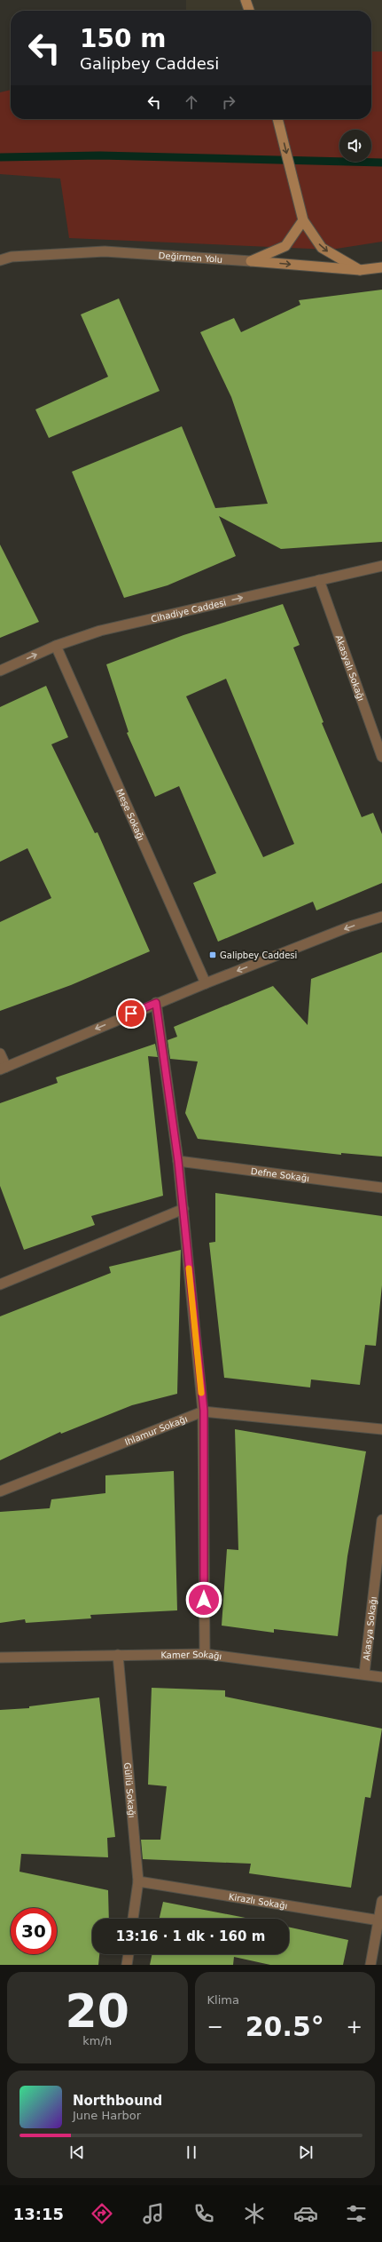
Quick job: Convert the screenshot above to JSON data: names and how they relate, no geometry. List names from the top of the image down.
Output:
{
  "streets": {
    "main road": ["Değirmen Yolu"],
    "street": [
      "Cihadiye Caddesi",
      "Akasyalı Sokağı",
      "Meşe Sokağı",
      "Defne Sokağı",
      "Ihlamur Sokağı",
      "Akasya Sokağı",
      "Kamer Sokağı",
      "Güllü Sokağı",
      "Kirazlı Sokağı"
    ]
  },
  "crossings": [
    ["Cihadiye Caddesi", "Akasyalı Sokağı"],
    ["Cihadiye Caddesi", "Meşe Sokağı"],
    ["Akasya Sokağı", "Kamer Sokağı"],
    ["Kamer Sokağı", "Güllü Sokağı"],
    ["Güllü Sokağı", "Kirazlı Sokağı"]
  ],
  "one_way": ["Cihadiye Caddesi"],
  "places": {
    "transit": ["Galipbey Caddesi"]
  },
  "page": {
    "turn": ["150 m", "Galipbey Caddesi"],
    "limit": "30",
    "trip": "13:16 · 1 dk · 160 m",
    "tile": [
      ["20", "km/h"],
      "Klima"
    ],
    "heat": ["−", "20.5°", "+"],
    "song": ["Northbound", "June Harbor"],
    "tabs": "13:15"
  }
}
